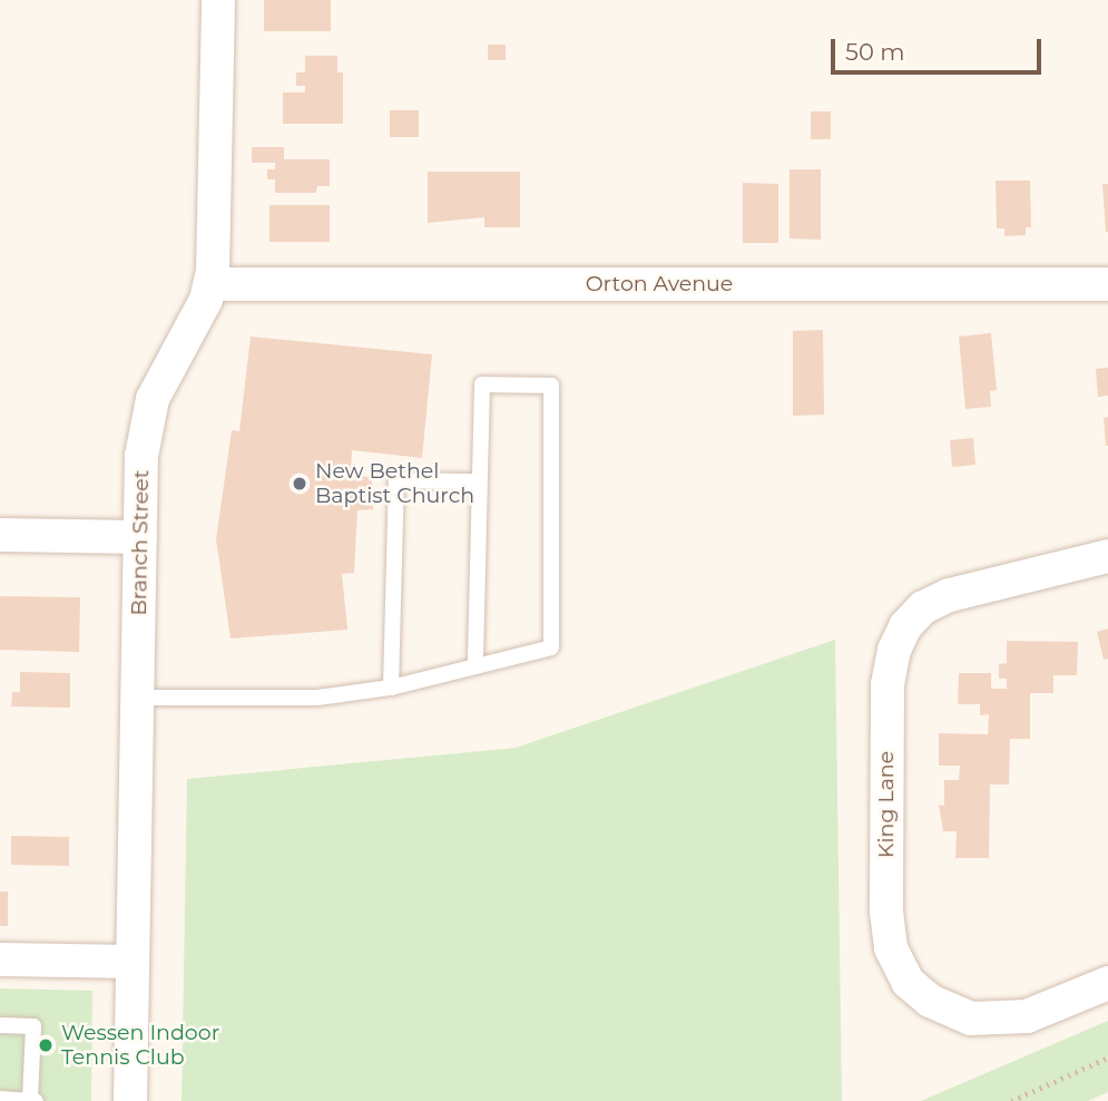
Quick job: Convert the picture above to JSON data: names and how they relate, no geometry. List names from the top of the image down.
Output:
{
  "streets": {
    "street": ["Orton Avenue", "Branch Street", "King Lane"]
  },
  "crossings": [
    ["Orton Avenue", "Branch Street"]
  ],
  "places": ["New Bethel Baptist Church", "Wessen Indoor Tennis Club"],
  "scale_bar": "50 m"
}
